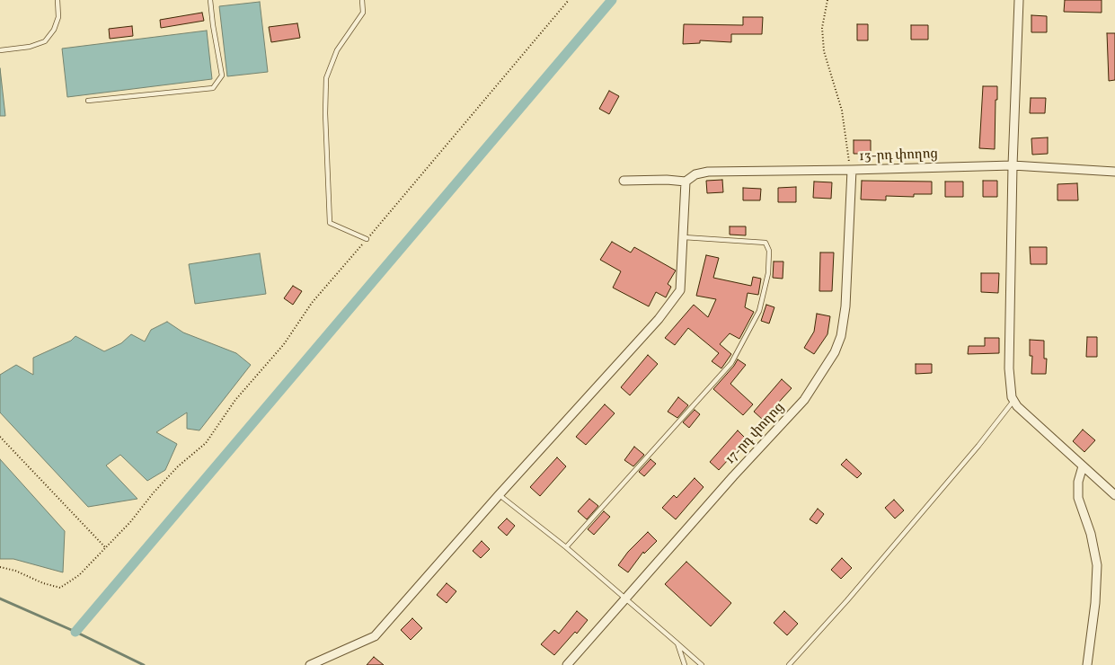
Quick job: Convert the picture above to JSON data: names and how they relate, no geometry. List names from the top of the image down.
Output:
{
  "streets": {
    "street": ["13-րդ փողոց", "17-րդ փողոց"]
  },
  "crossings": [
    ["13-րդ փողոց", "17-րդ փողոց"]
  ]
}
